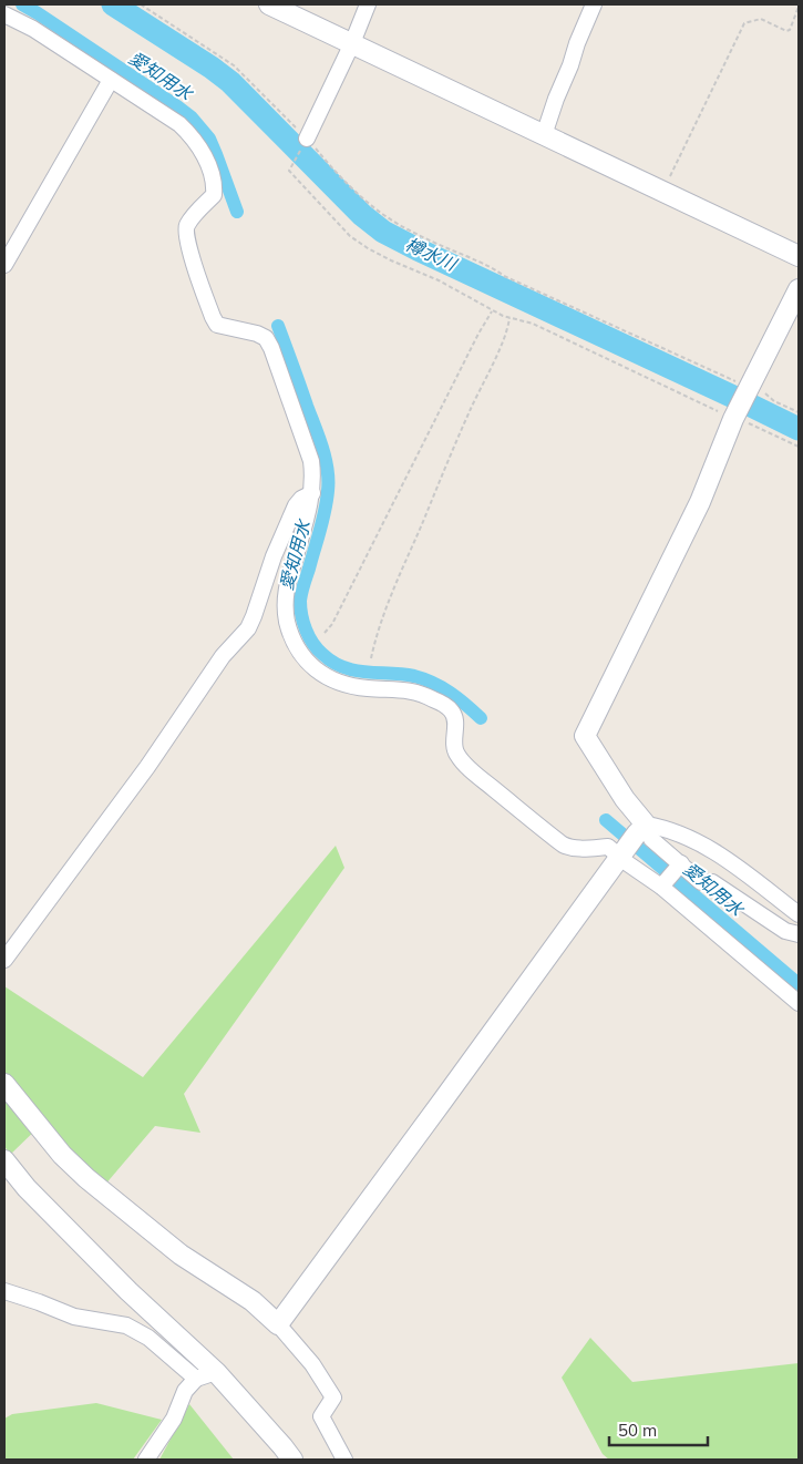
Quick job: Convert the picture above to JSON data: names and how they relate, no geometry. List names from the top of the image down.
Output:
{
  "water": ["愛知用水", "樽水川"],
  "scale_bar": "50 m"
}
